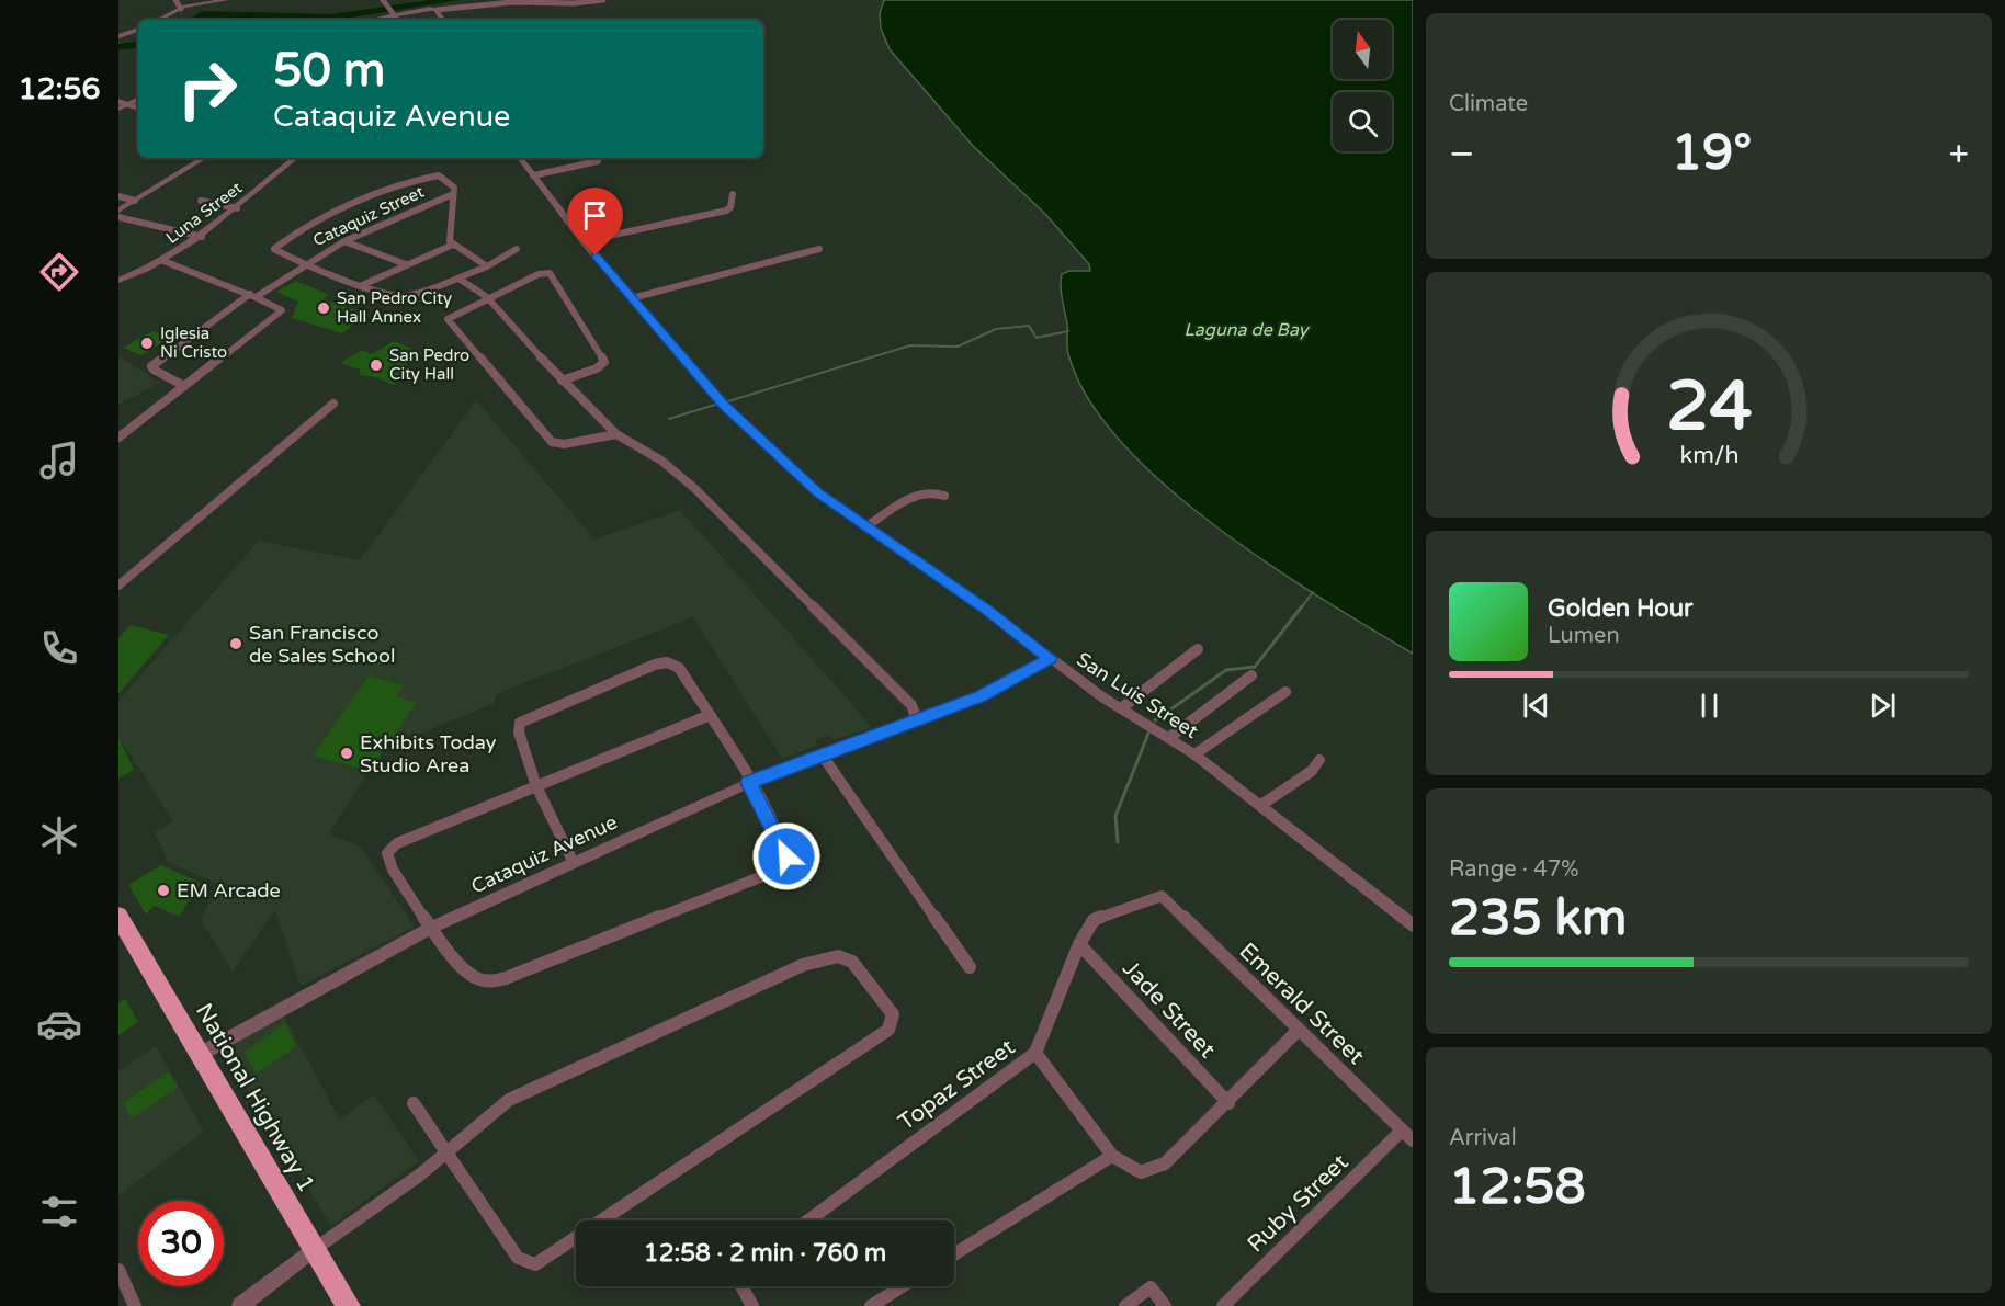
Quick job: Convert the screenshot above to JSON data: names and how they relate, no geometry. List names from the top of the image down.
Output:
{
  "streets": {
    "highway": ["National Highway 1"],
    "street": [
      "Luna Street",
      "Cataquiz Street",
      "San Luis Street",
      "Cataquiz Avenue",
      "Emerald Street",
      "Jade Street",
      "Topaz Street",
      "Ruby Street"
    ]
  },
  "crossings": [
    ["San Luis Street", "Cataquiz Avenue"],
    ["Cataquiz Avenue", "National Highway 1"],
    ["Emerald Street", "Topaz Street"],
    ["Emerald Street", "Ruby Street"],
    ["Jade Street", "Topaz Street"]
  ],
  "water": ["Laguna de Bay"],
  "places": [
    "San Pedro City Hall Annex",
    "Iglesia Ni Cristo",
    "San Pedro City Hall",
    "San Francisco de Sales School",
    "Exhibits Today Studio Area",
    "EM Arcade"
  ],
  "north": "top",
  "page": {
    "tabs": "12:56",
    "tile": [
      "Climate",
      ["Range · 47%", "235 km"],
      ["Arrival", "12:58"]
    ],
    "turn": ["50 m", "Cataquiz Avenue"],
    "heat": ["−", "19°", "+"],
    "song": ["Golden Hour", "Lumen"],
    "limit": "30",
    "trip": "12:58 · 2 min · 760 m",
    "gauge": ["24", "km/h"]
  }
}
